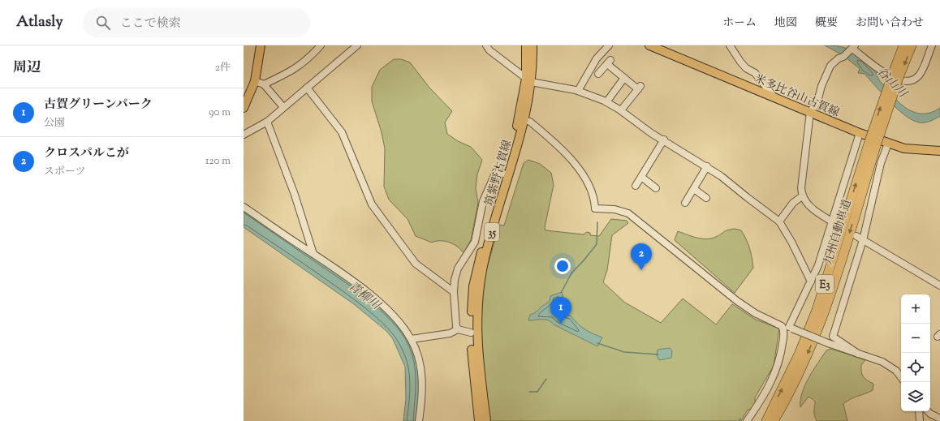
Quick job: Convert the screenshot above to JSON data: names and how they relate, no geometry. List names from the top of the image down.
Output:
{
  "streets": {
    "highway": ["九州自動車道", "E3"],
    "main road": ["米多比谷山古賀線", "筑紫野古賀線", "35"]
  },
  "water": ["谷山川", "青柳川"],
  "page": {
    "header": "Atlasly",
    "search": "ここで検索",
    "nav": [
      "ホーム",
      "地図",
      "概要",
      "お問い合わせ"
    ],
    "heading": ["周辺", "2件"],
    "list": [
      {
        "mark": "1",
        "name": "古賀グリーンパーク",
        "note": "公園",
        "value": "90 m"
      },
      {
        "mark": "2",
        "name": "クロスパルこが",
        "note": "スポーツ",
        "value": "120 m"
      }
    ],
    "pins": ["2", "1"],
    "map_buttons": ["+", "−"]
  }
}
